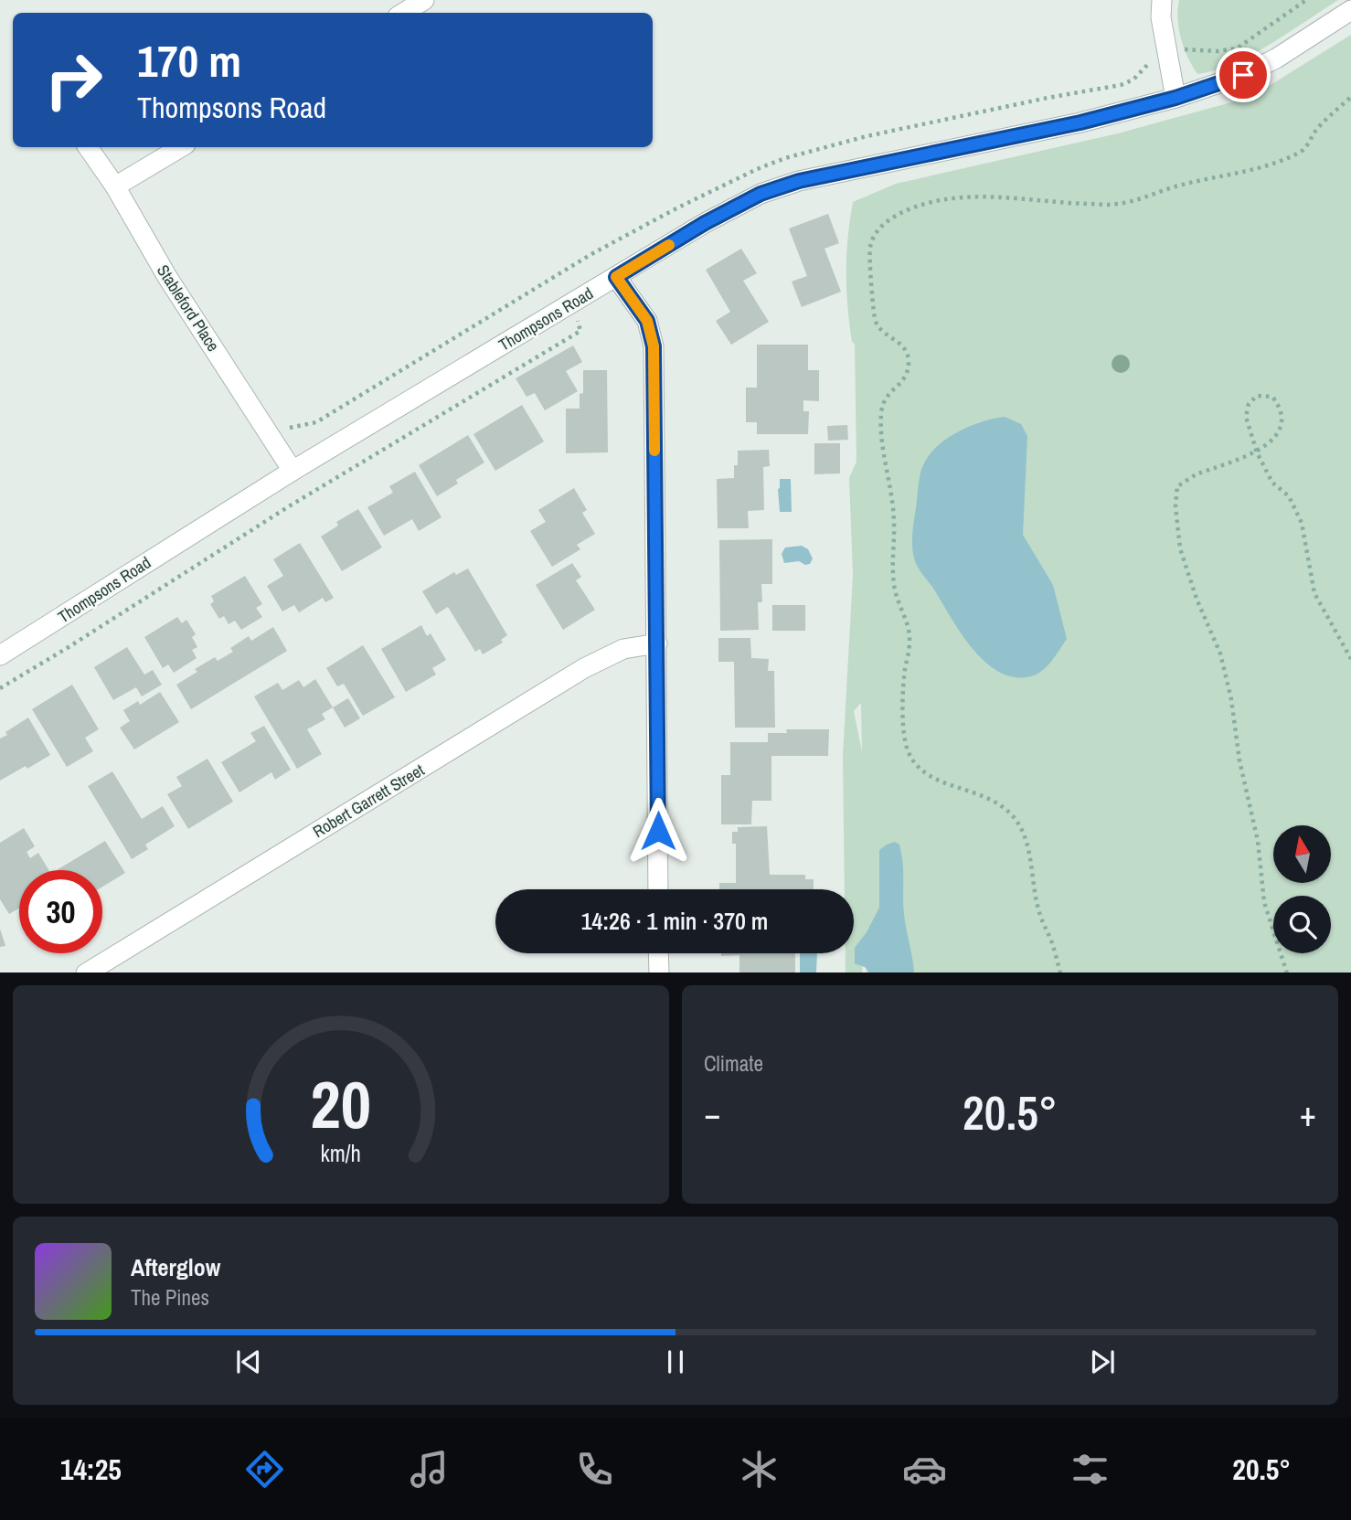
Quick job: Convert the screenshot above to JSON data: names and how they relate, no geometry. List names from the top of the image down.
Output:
{
  "streets": {
    "street": ["Stableford Place", "Thompsons Road", "Robert Garrett Street"]
  },
  "crossings": [
    ["Stableford Place", "Thompsons Road"]
  ],
  "north": "top",
  "page": {
    "turn": ["170 m", "Thompsons Road"],
    "limit": "30",
    "trip": "14:26 · 1 min · 370 m",
    "tile": "Climate",
    "heat": ["−", "20.5°", "+"],
    "song": ["Afterglow", "The Pines"],
    "tabs": ["14:25", "20.5°"],
    "gauge": ["20", "km/h"]
  }
}
